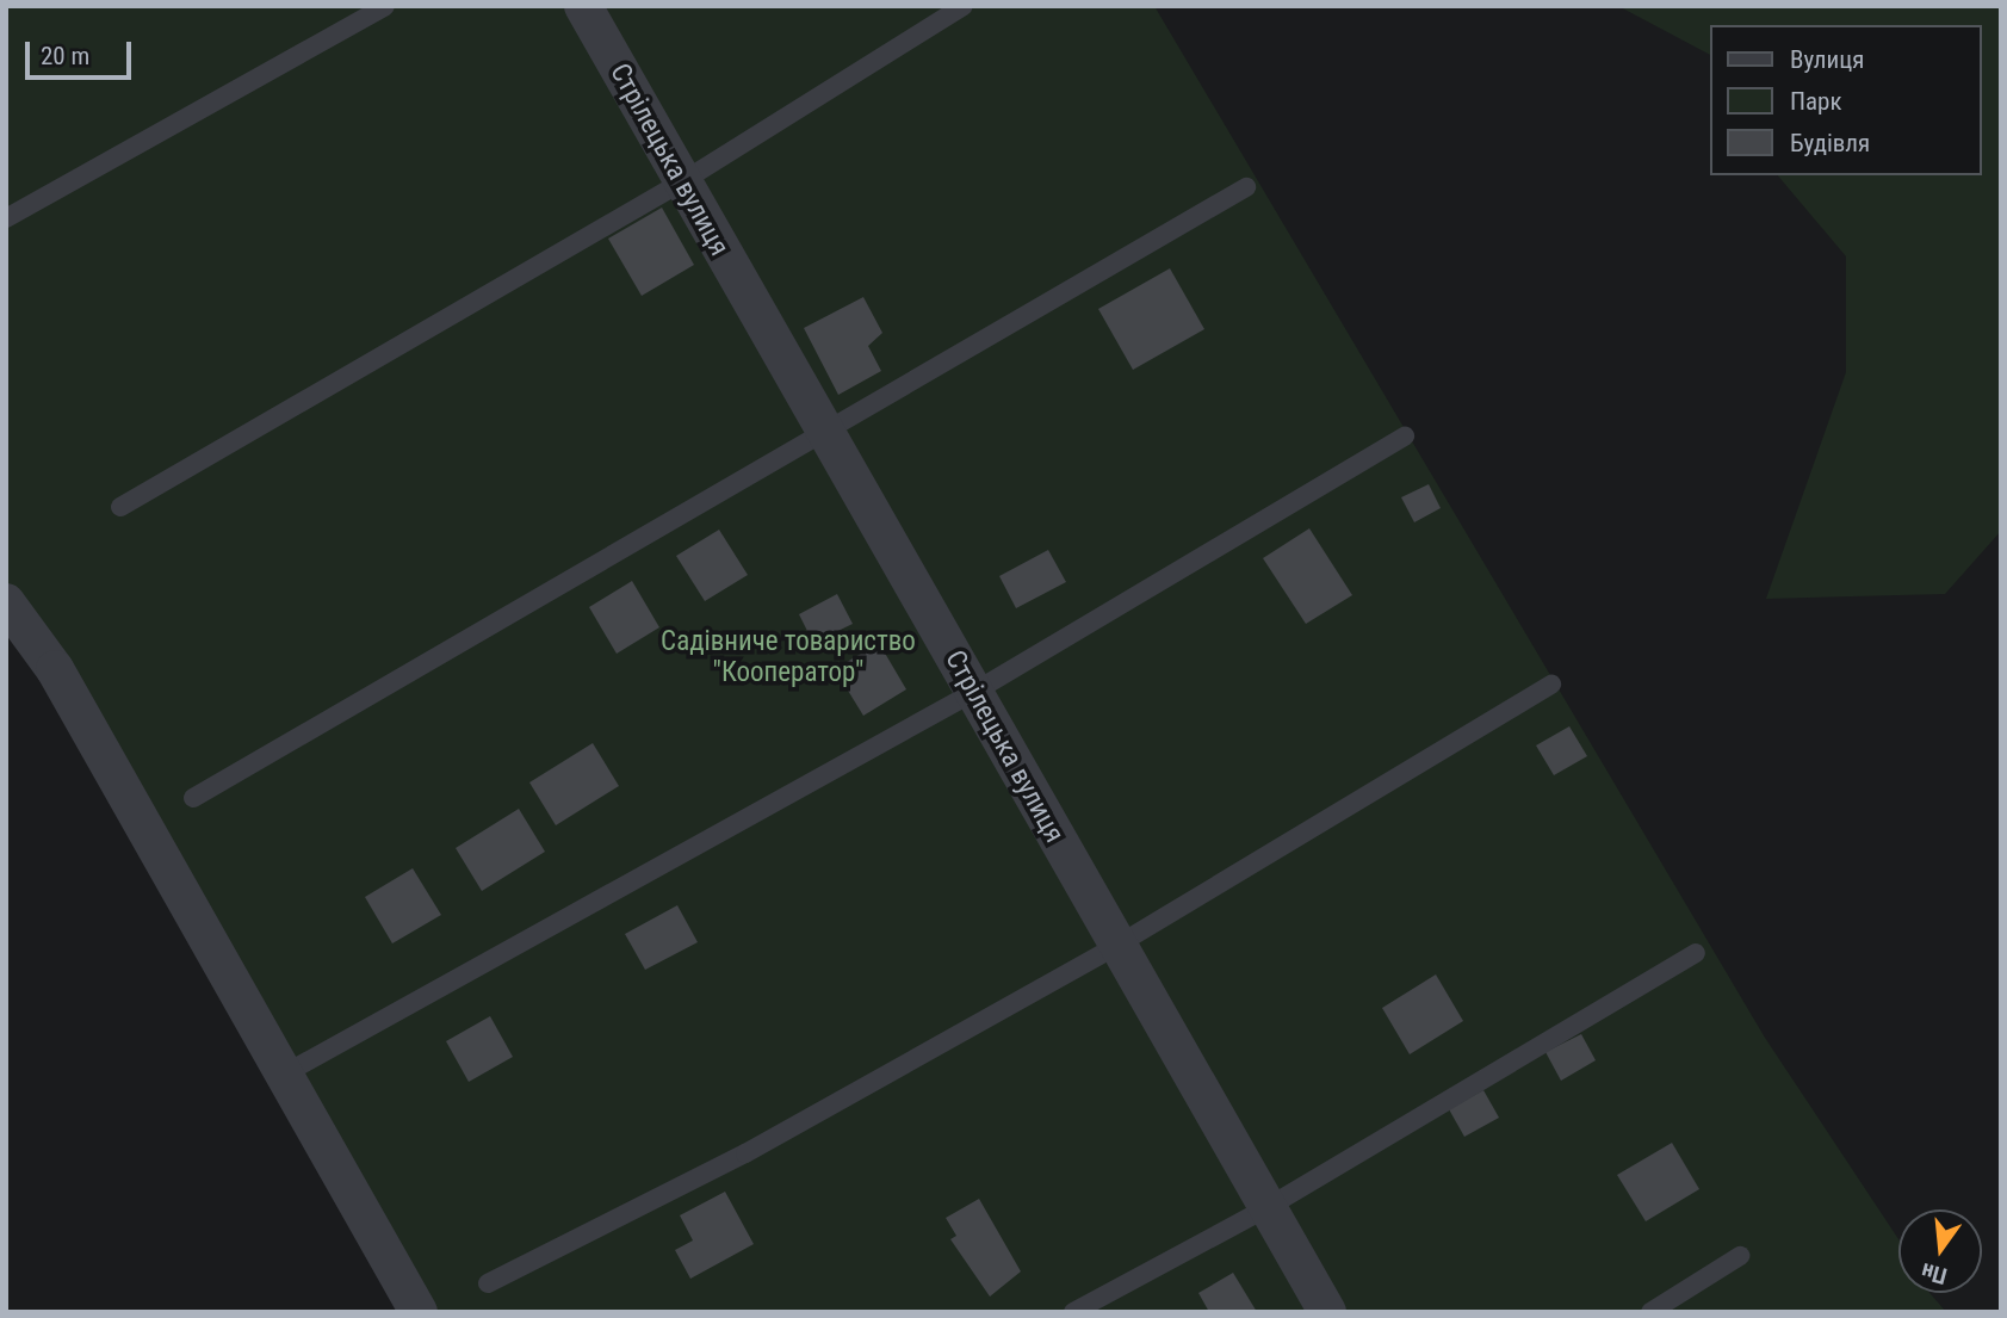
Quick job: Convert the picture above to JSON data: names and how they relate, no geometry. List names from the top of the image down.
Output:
{
  "streets": {
    "street": ["Стрілецька вулиця"]
  },
  "parks": ["Садівниче товариство \"Кооператор\""],
  "legend": ["Вулиця", "Парк", "Будівля"],
  "scale_bar": "20 m",
  "north": "bottom"
}
